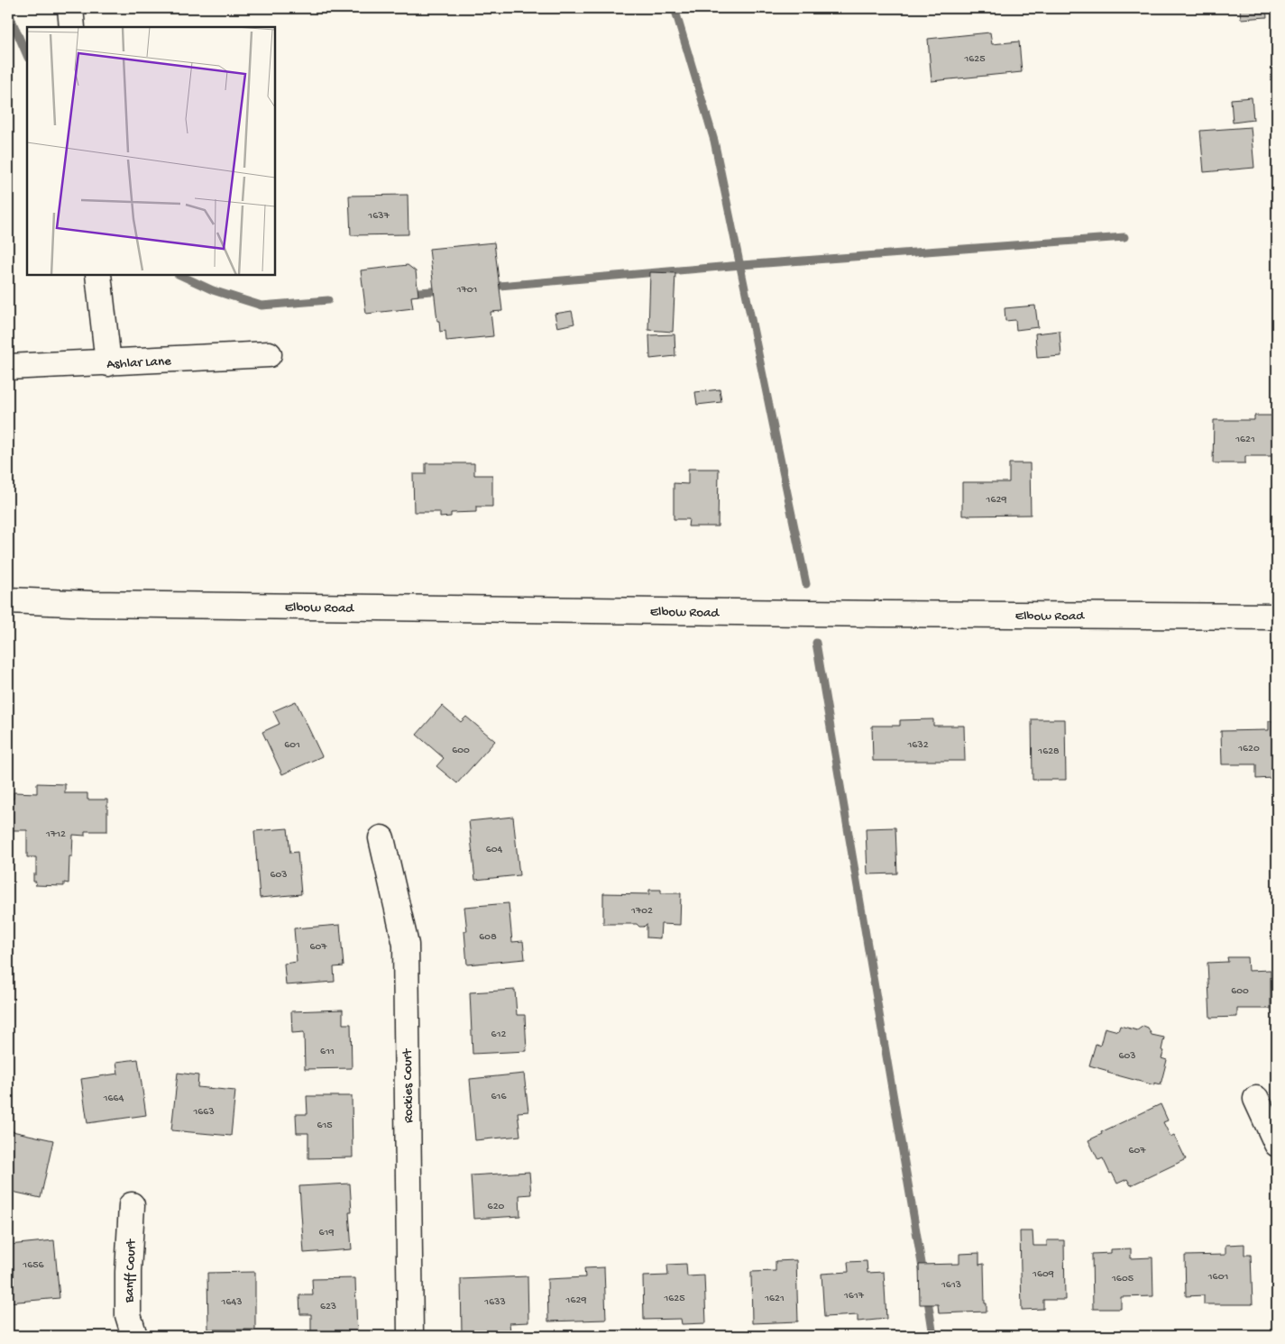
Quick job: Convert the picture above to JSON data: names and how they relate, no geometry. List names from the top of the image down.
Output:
{
  "streets": {
    "main road": [
      "Ashlar Lane",
      "Elbow Road",
      "Rockies Court",
      "Banff Court"
    ]
  },
  "house_numbers": [
    "1625",
    "1637",
    "1701",
    "1621",
    "1629",
    "601",
    "1632",
    "1620",
    "600",
    "1628",
    "1712",
    "604",
    "603",
    "1702",
    "608",
    "607",
    "600",
    "612",
    "611",
    "603",
    "616",
    "1664",
    "1663",
    "615",
    "607",
    "620",
    "619",
    "1656",
    "1609",
    "1601",
    "1605",
    "1613",
    "1617",
    "1625",
    "1621",
    "1629",
    "1643",
    "1633",
    "623"
  ]
}
